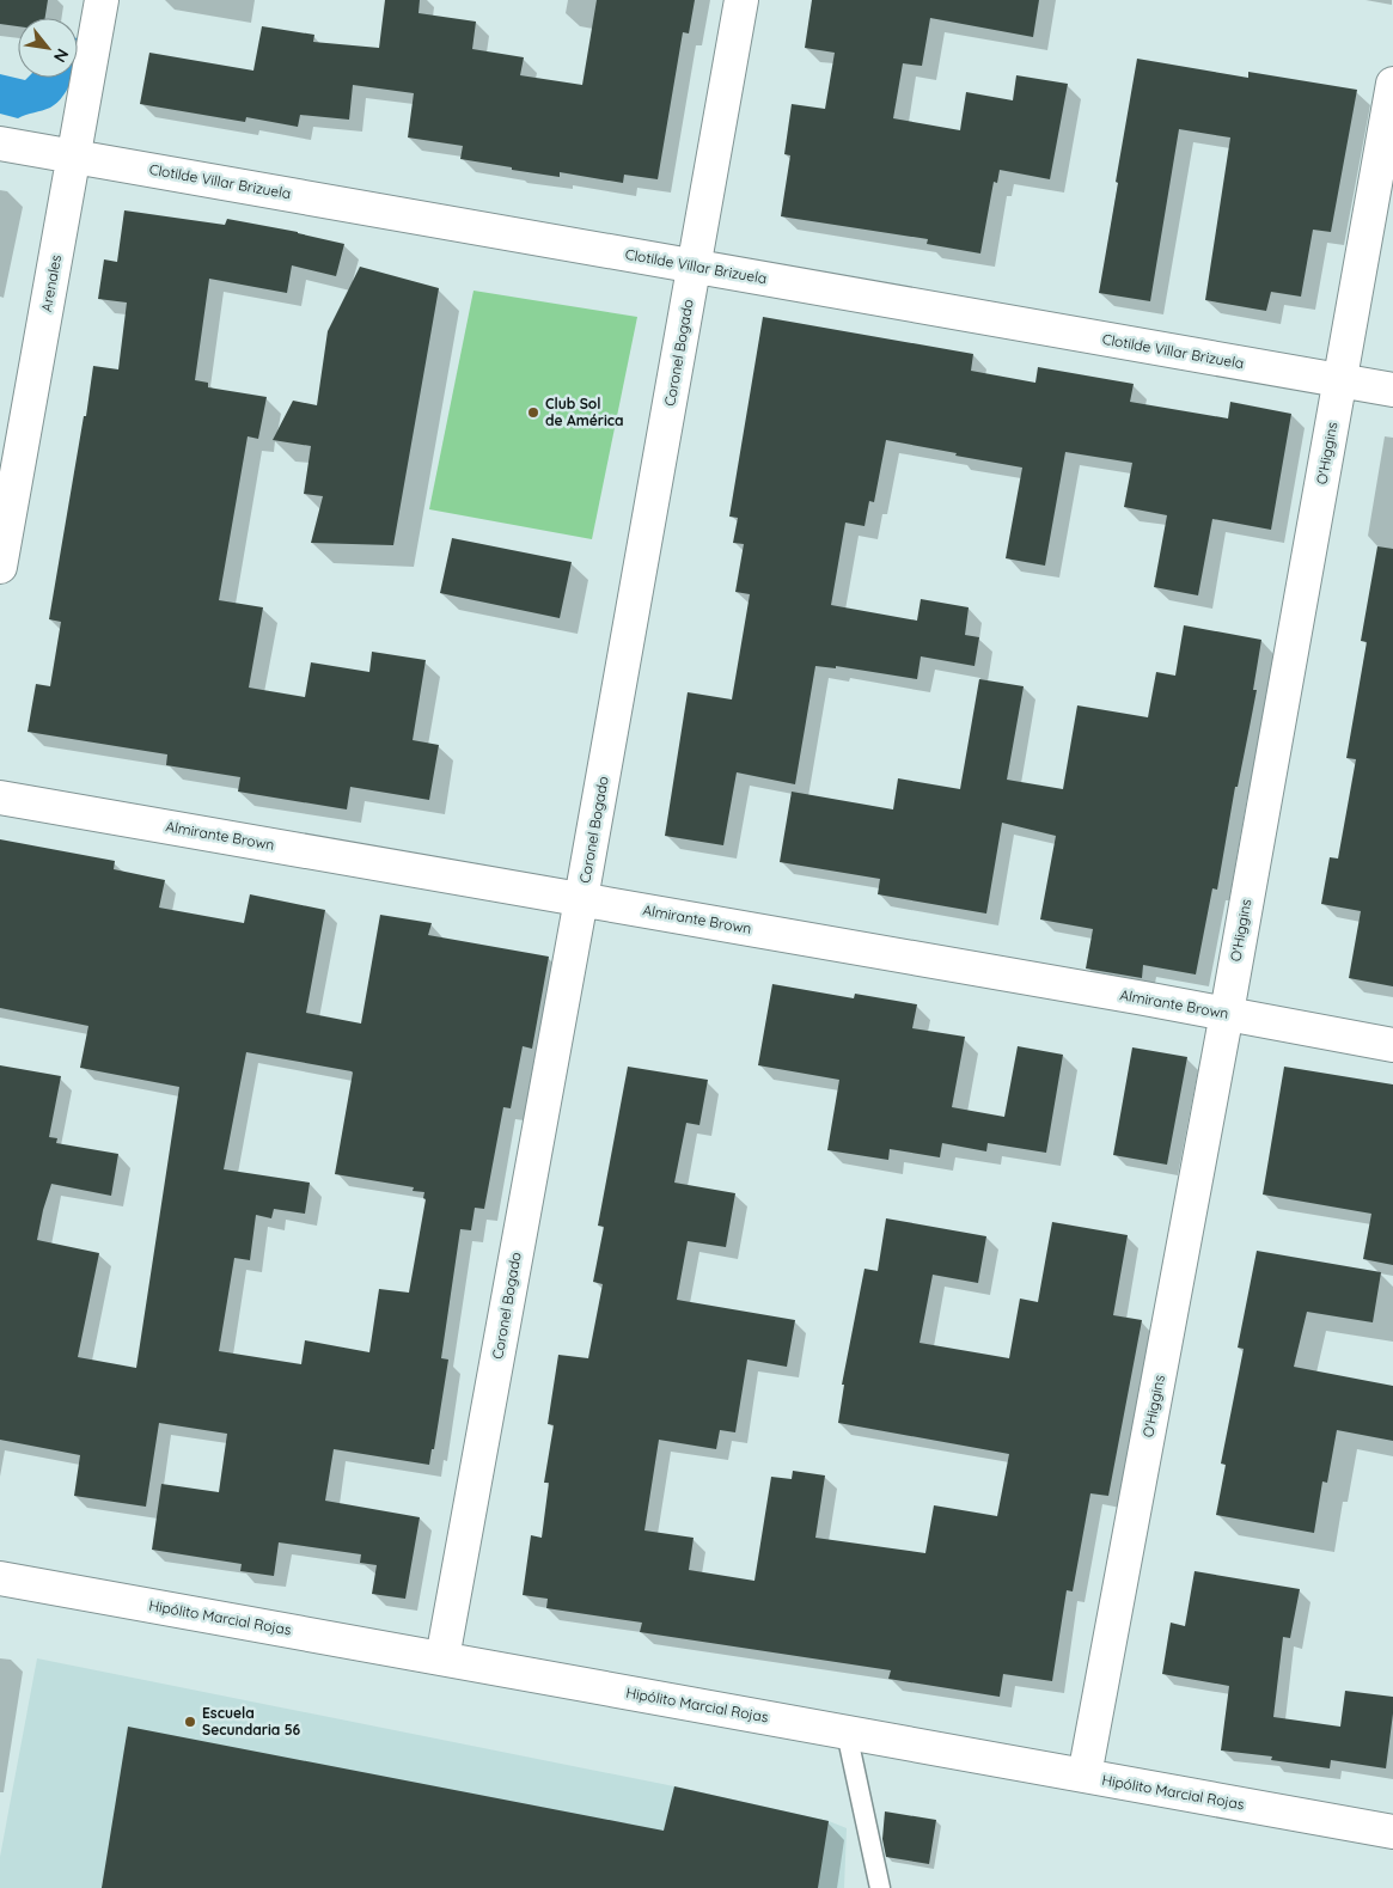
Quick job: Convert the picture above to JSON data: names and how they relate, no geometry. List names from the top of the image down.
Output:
{
  "streets": {
    "street": [
      "Clotilde Villar Brizuela",
      "Arenales",
      "Coronel Bogado",
      "O'Higgins",
      "Almirante Brown",
      "Hipólito Marcial Rojas"
    ]
  },
  "crossings": [
    ["Clotilde Villar Brizuela", "Arenales"],
    ["Clotilde Villar Brizuela", "Coronel Bogado"],
    ["Clotilde Villar Brizuela", "O'Higgins"],
    ["Coronel Bogado", "Almirante Brown"],
    ["Coronel Bogado", "Hipólito Marcial Rojas"],
    ["O'Higgins", "Almirante Brown"],
    ["O'Higgins", "Hipólito Marcial Rojas"]
  ],
  "places": ["Club Sol de América", "Escuela Secundaria 56"],
  "north": "bottom right"
}
